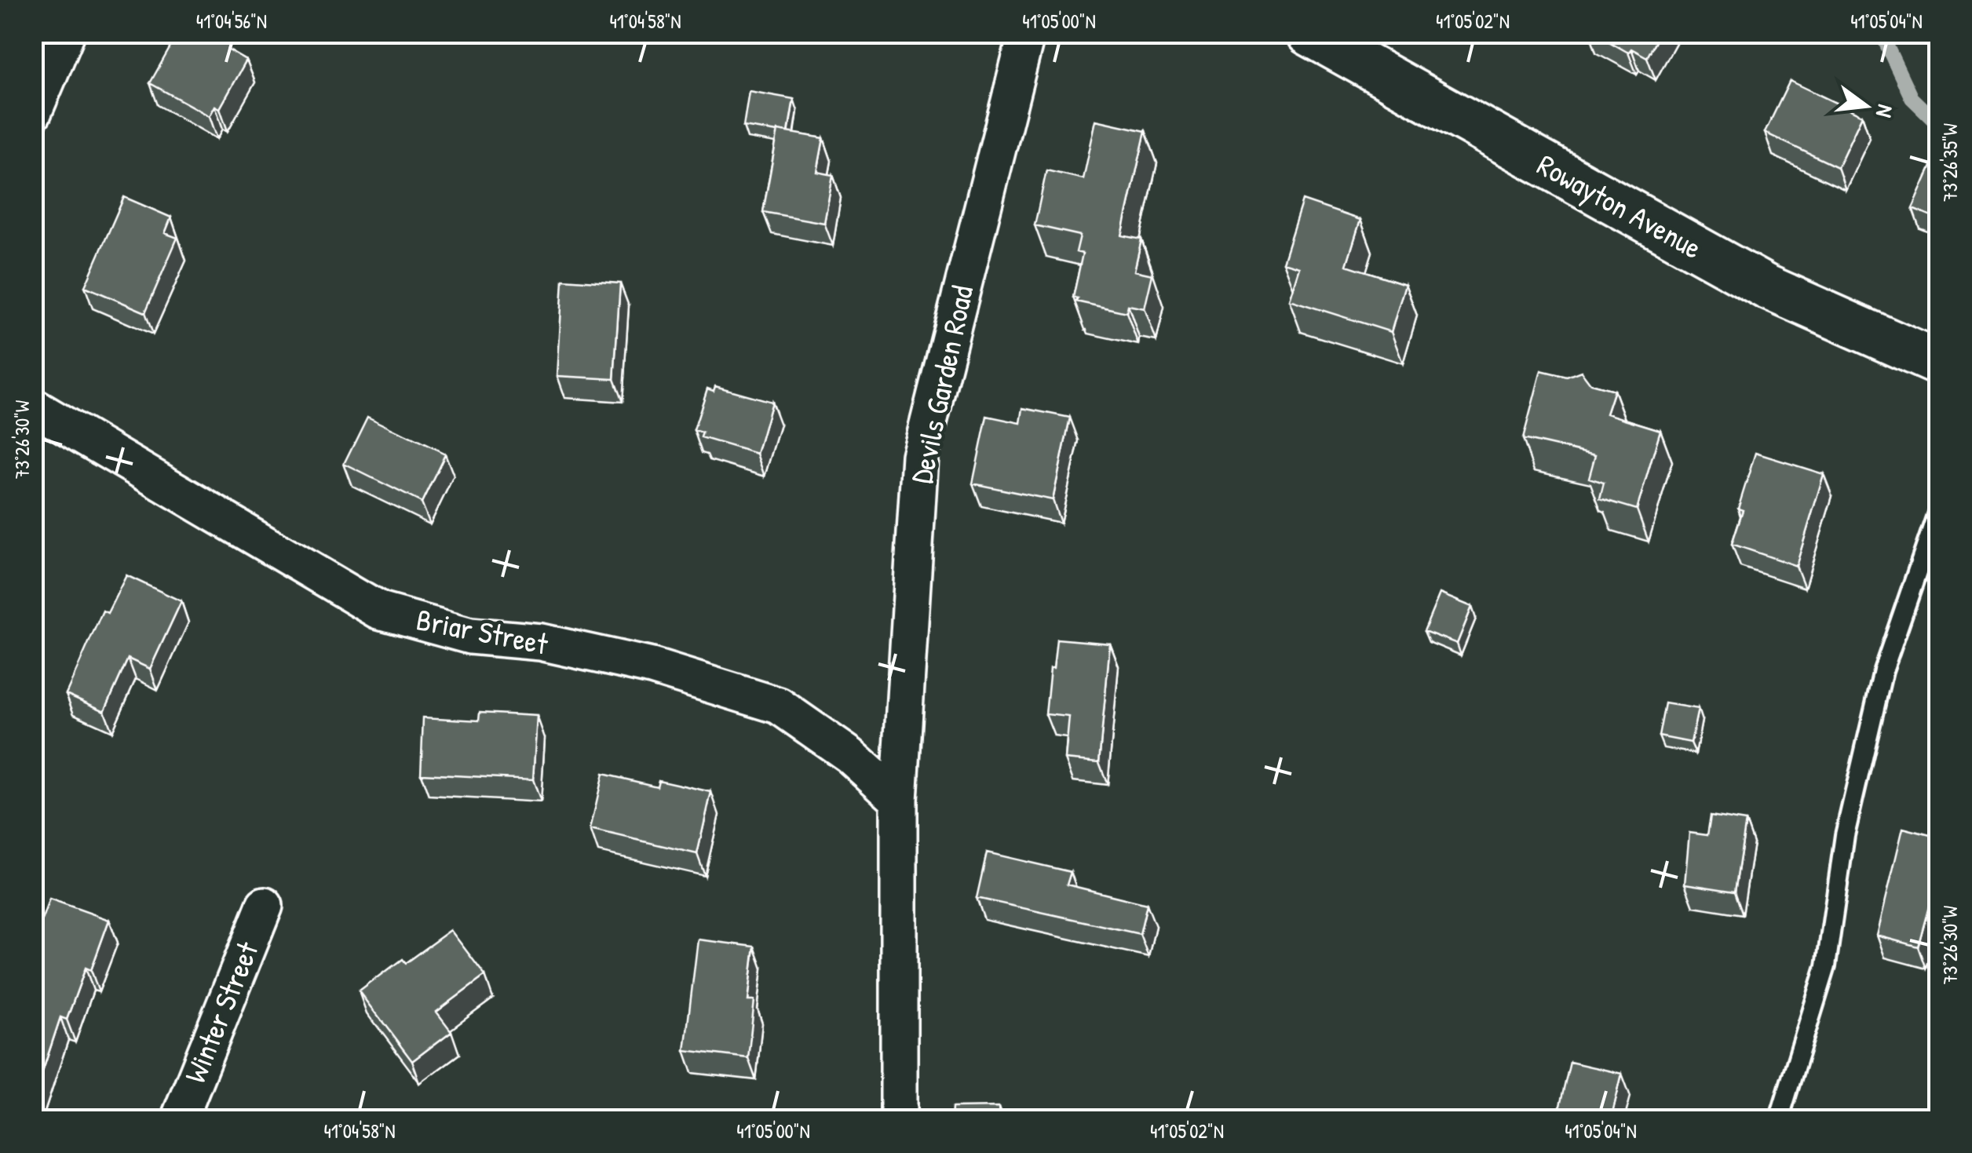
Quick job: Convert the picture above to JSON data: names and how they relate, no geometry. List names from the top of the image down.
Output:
{
  "streets": {
    "street": [
      "Rowayton Avenue",
      "Devils Garden Road",
      "Briar Street",
      "Winter Street"
    ]
  },
  "crossings": [
    ["Devils Garden Road", "Briar Street"]
  ],
  "north": "right",
  "coordinates": [
    "41°04'56\"N",
    "41°04'58\"N",
    "41°05'00\"N",
    "41°05'02\"N",
    "41°05'04\"N",
    "73°26'35\"W",
    "73°26'30\"W"
  ]
}
